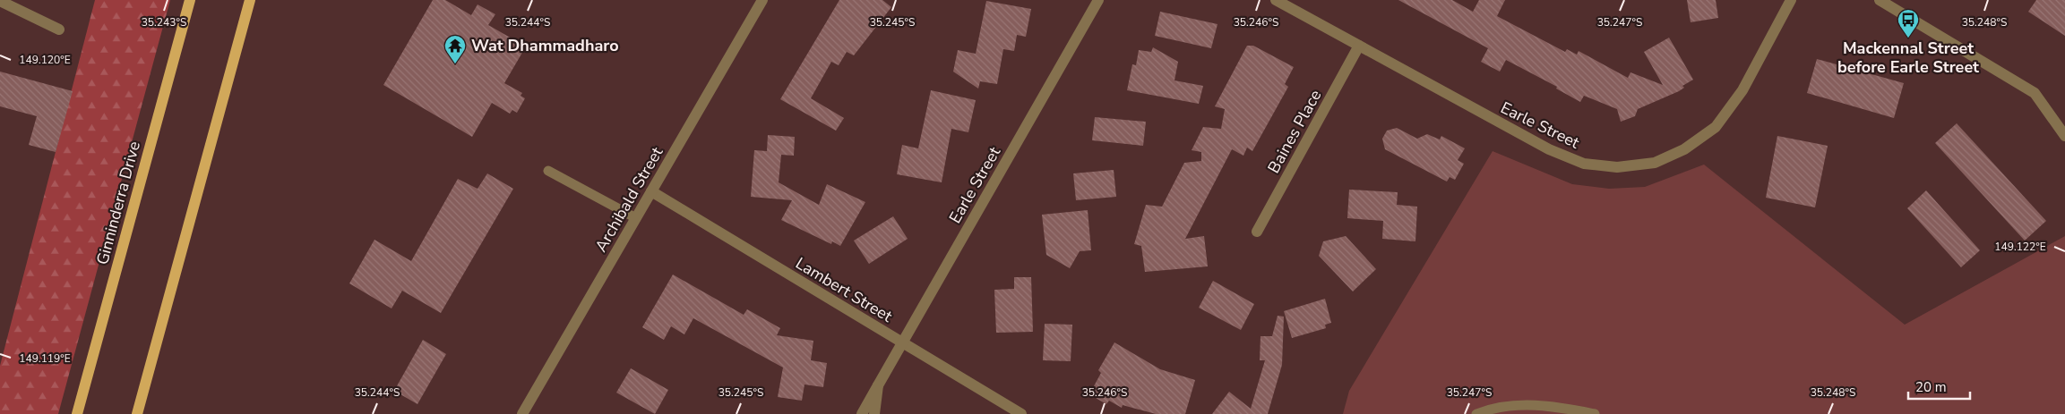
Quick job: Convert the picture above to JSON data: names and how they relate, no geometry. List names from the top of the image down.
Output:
{
  "streets": {
    "main road": ["Ginninderra Drive"],
    "street": [
      "Earle Street",
      "Baines Place",
      "Archibald Street",
      "Lambert Street"
    ]
  },
  "crossings": [
    ["Earle Street", "Baines Place"],
    ["Earle Street", "Lambert Street"],
    ["Archibald Street", "Lambert Street"]
  ],
  "places": {
    "bus stop": ["Mackennal Street before Earle Street"],
    "temple": ["Wat Dhammadharo"]
  },
  "scale_bar": "20 m",
  "coordinates": [
    "35.243°S",
    "35.244°S",
    "35.245°S",
    "35.246°S",
    "35.247°S",
    "35.248°S",
    "149.120°E",
    "149.122°E",
    "149.119°E"
  ]
}
